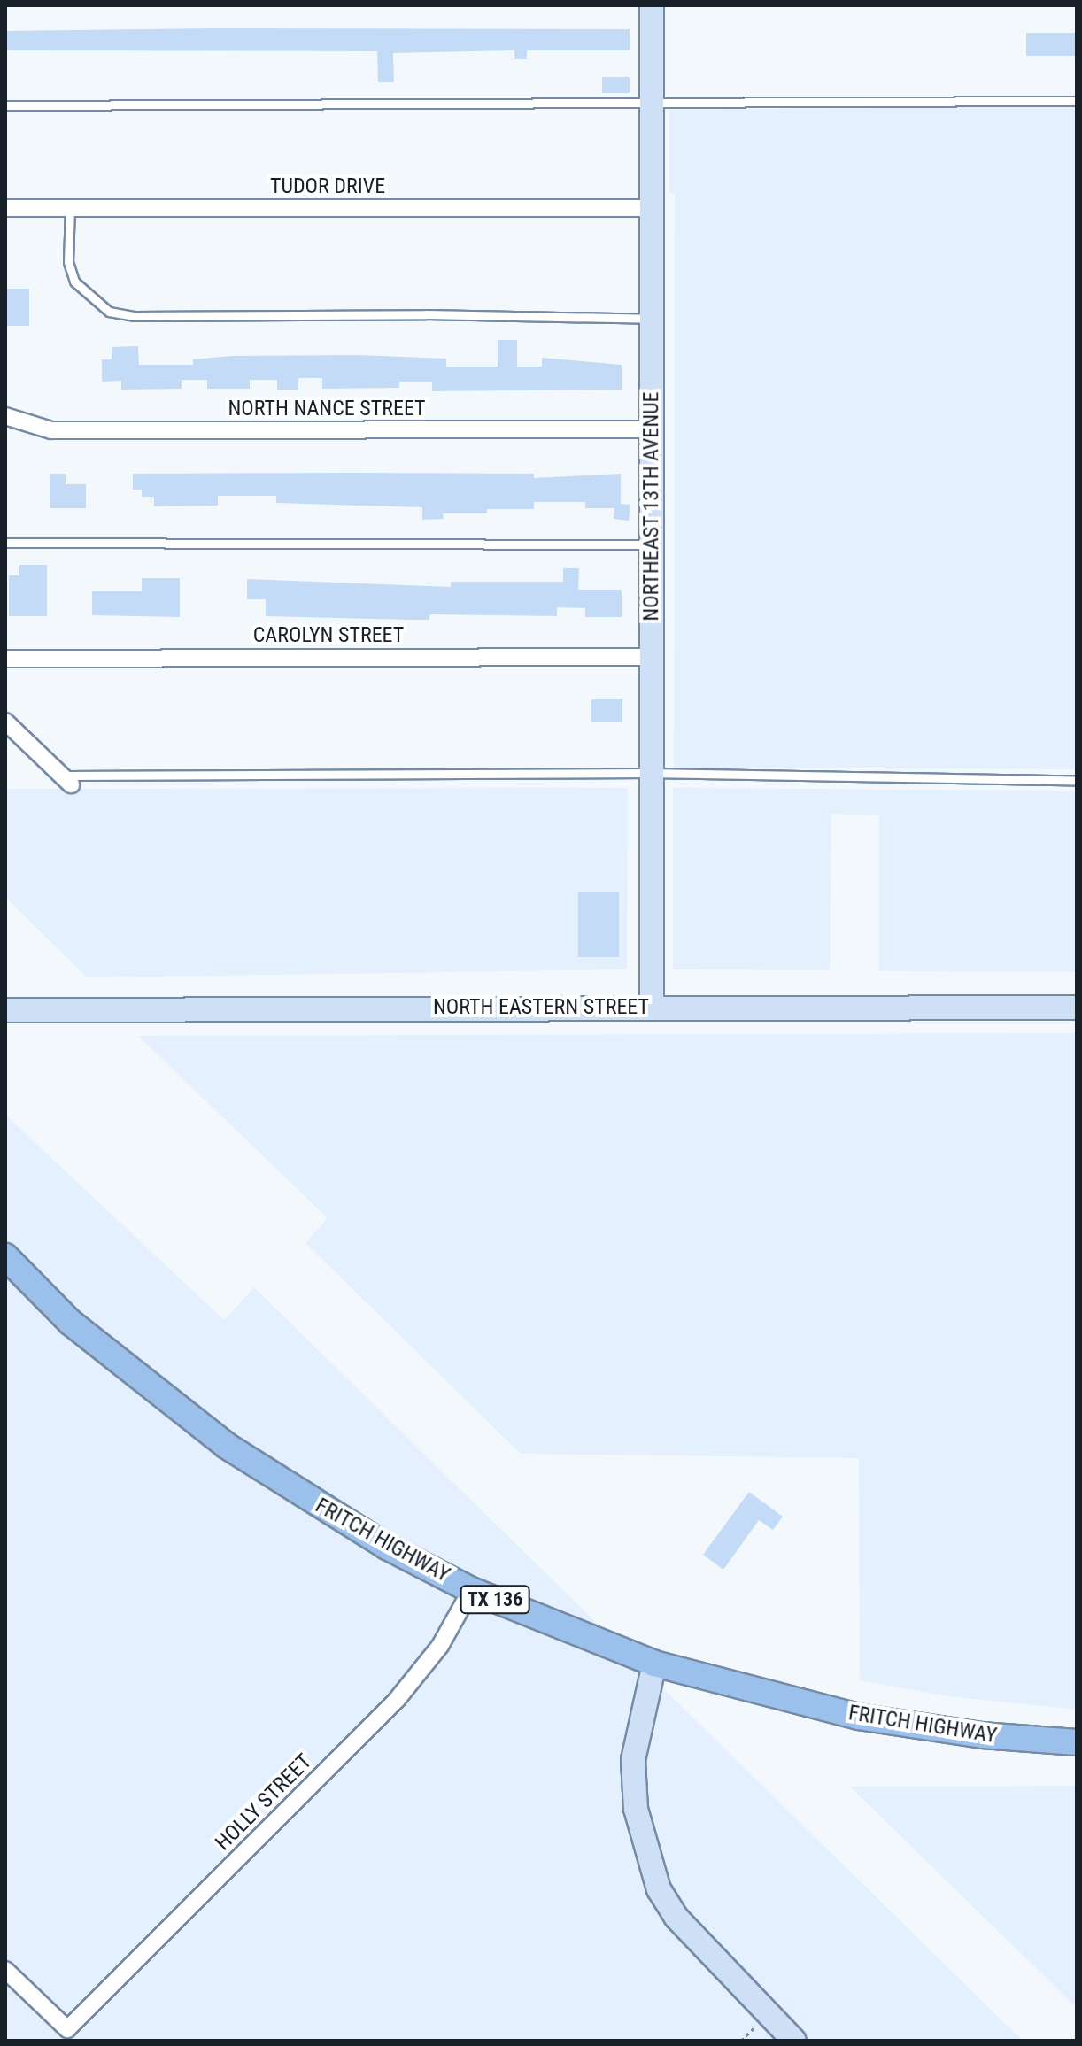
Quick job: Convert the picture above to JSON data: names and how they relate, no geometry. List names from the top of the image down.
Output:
{
  "streets": {
    "main road": ["FRITCH HIGHWAY", "TX 136"],
    "street": [
      "TUDOR DRIVE",
      "NORTH NANCE STREET",
      "NORTHEAST 13TH AVENUE",
      "CAROLYN STREET",
      "NORTH EASTERN STREET",
      "HOLLY STREET"
    ]
  },
  "crossings": [
    ["TUDOR DRIVE", "NORTHEAST 13TH AVENUE"],
    ["NORTH NANCE STREET", "NORTHEAST 13TH AVENUE"],
    ["NORTHEAST 13TH AVENUE", "CAROLYN STREET"],
    ["NORTHEAST 13TH AVENUE", "NORTH EASTERN STREET"],
    ["FRITCH HIGHWAY", "HOLLY STREET"]
  ]
}
